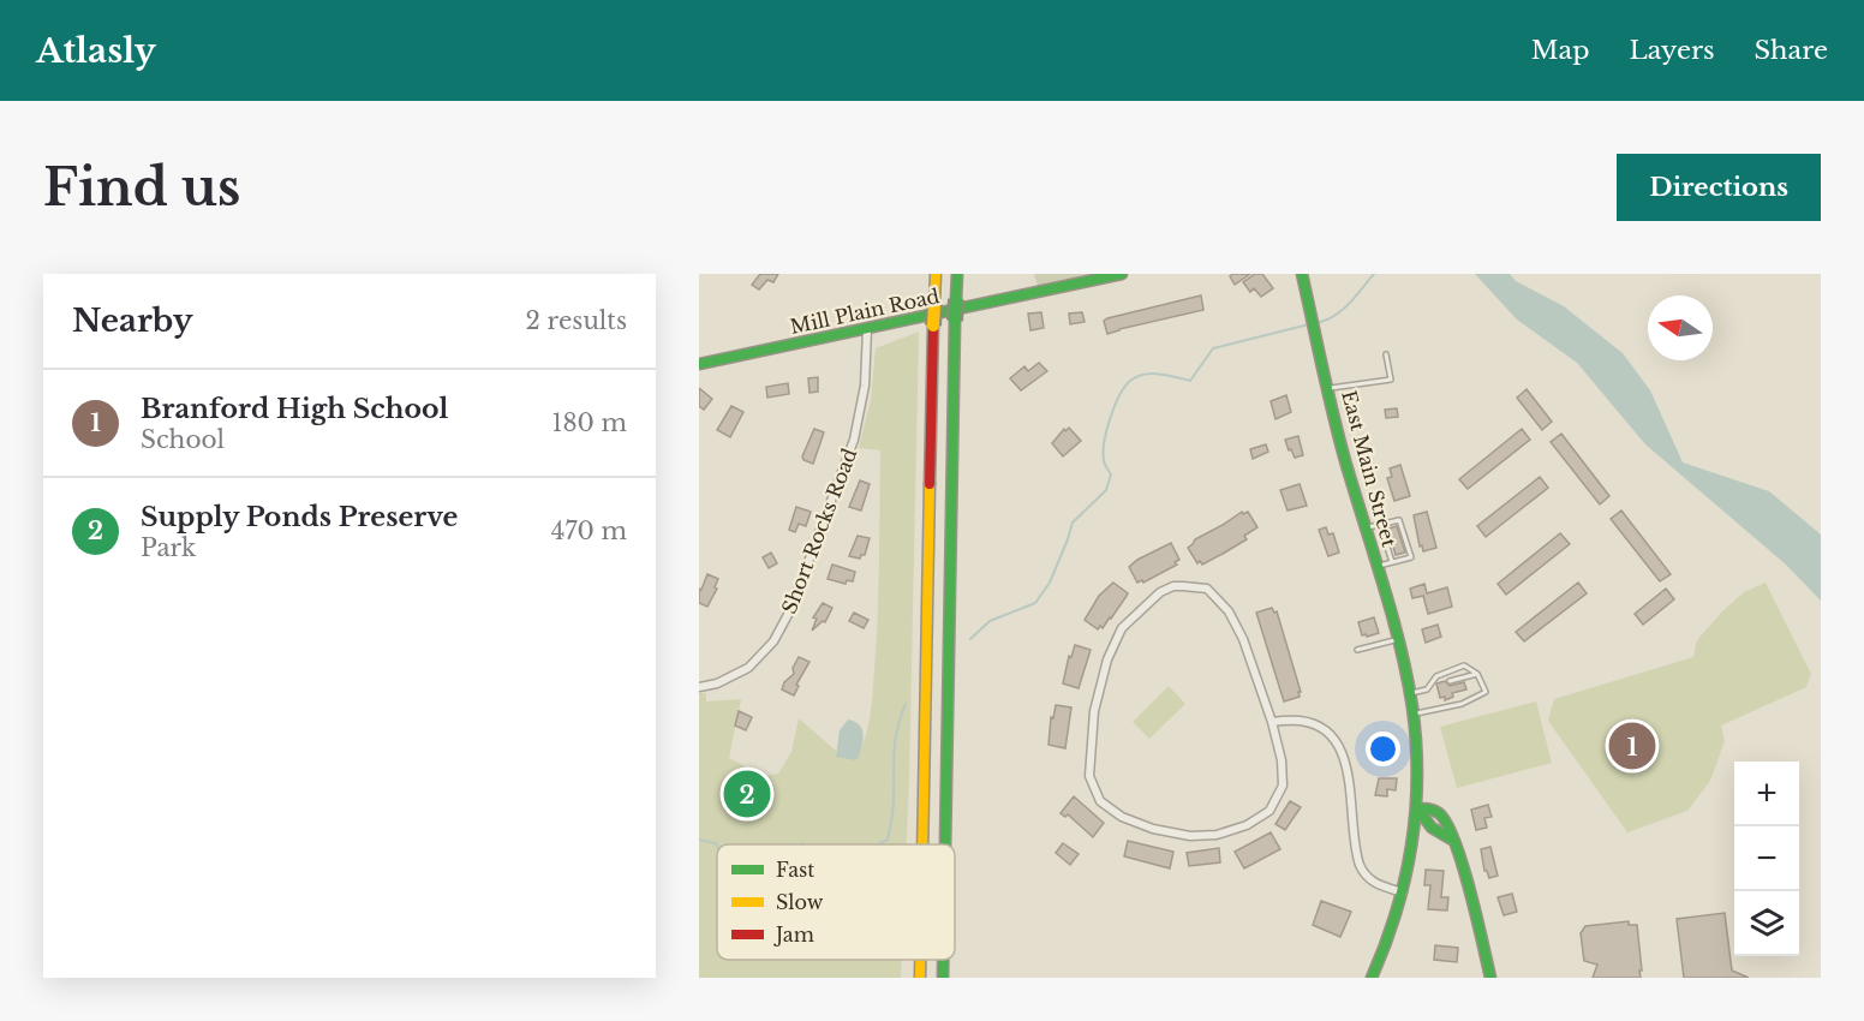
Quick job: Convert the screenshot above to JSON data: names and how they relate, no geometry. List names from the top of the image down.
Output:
{
  "streets": {
    "main road": ["Mill Plain Road", "East Main Street"],
    "street": ["Short Rocks Road"]
  },
  "crossings": [
    ["Mill Plain Road", "Short Rocks Road"]
  ],
  "legend": ["Fast", "Slow", "Jam"],
  "north": "left",
  "page": {
    "header": "Atlasly",
    "nav": ["Map", "Layers", "Share"],
    "buttons": "Directions",
    "title": "Find us",
    "heading": ["Nearby", "2 results"],
    "list": [
      {
        "mark": "1",
        "name": "Branford High School",
        "note": "School",
        "value": "180 m"
      },
      {
        "mark": "2",
        "name": "Supply Ponds Preserve",
        "note": "Park",
        "value": "470 m"
      }
    ],
    "pins": ["1", "2"],
    "map_buttons": ["+", "−"]
  }
}
